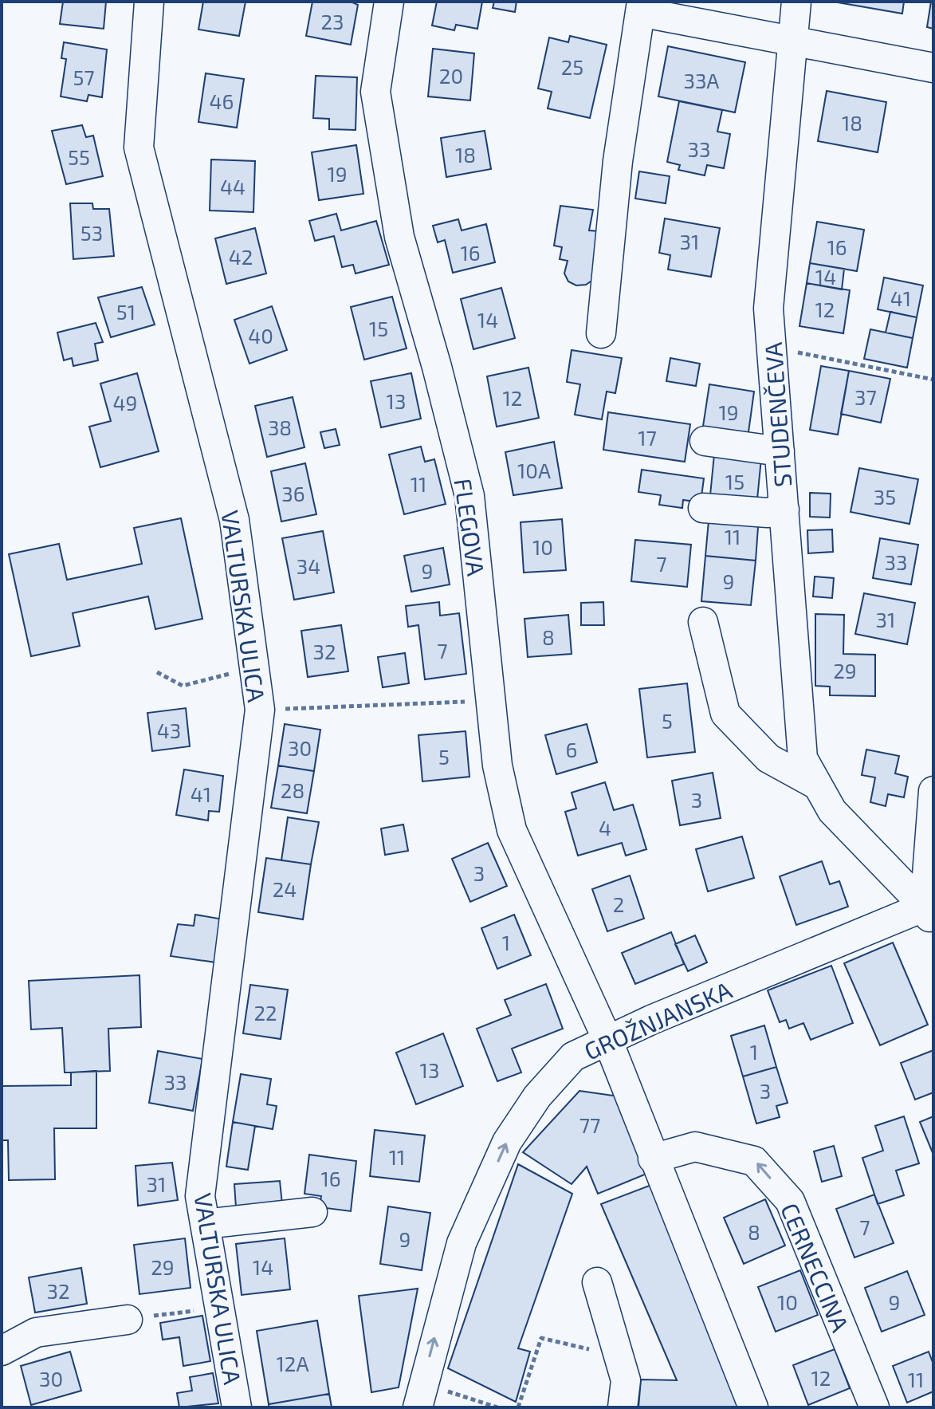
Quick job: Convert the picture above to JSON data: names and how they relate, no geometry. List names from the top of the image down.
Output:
{
  "streets": {
    "street": [
      "STUDENČEVA",
      "FLEGOVA",
      "VALTURSKA ULICA",
      "GROŽNJANSKA",
      "CERNECCINA"
    ]
  },
  "crossings": [
    ["STUDENČEVA", "GROŽNJANSKA"],
    ["FLEGOVA", "GROŽNJANSKA"]
  ],
  "one_way": ["GROŽNJANSKA"],
  "house_numbers": [
    "23",
    "25",
    "20",
    "57",
    "33A",
    "46",
    "18",
    "33",
    "18",
    "55",
    "19",
    "44",
    "53",
    "31",
    "16",
    "16",
    "42",
    "14",
    "41",
    "12",
    "51",
    "14",
    "15",
    "40",
    "37",
    "12",
    "13",
    "49",
    "19",
    "38",
    "17",
    "10A",
    "15",
    "11",
    "36",
    "35",
    "11",
    "10",
    "33",
    "7",
    "34",
    "9",
    "9",
    "31",
    "8",
    "7",
    "32",
    "29",
    "5",
    "43",
    "30",
    "6",
    "5",
    "28",
    "41",
    "3",
    "4",
    "3",
    "24",
    "2",
    "1",
    "22",
    "1",
    "13",
    "33",
    "3",
    "77",
    "11",
    "16",
    "31",
    "7",
    "8",
    "9",
    "29",
    "14",
    "32",
    "10",
    "9",
    "12A",
    "12",
    "30",
    "11"
  ]
}
